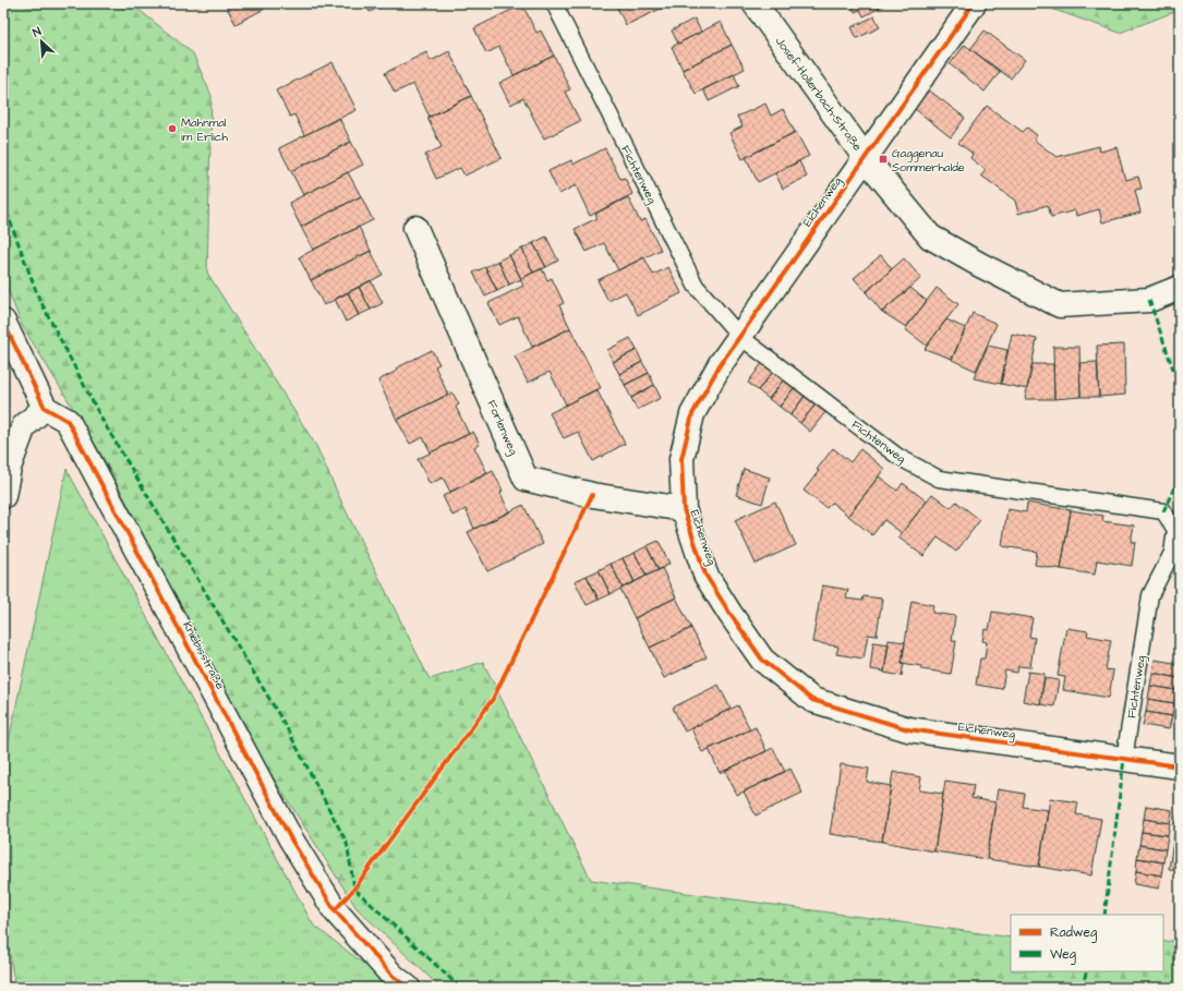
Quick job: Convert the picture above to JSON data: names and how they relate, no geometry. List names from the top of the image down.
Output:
{
  "streets": {
    "street": [
      "Josef-Hollerbach-Straße",
      "Eichenweg",
      "Forlenweg",
      "Kniebisstraße"
    ],
    "lane": ["Fichtenweg"]
  },
  "crossings": [
    ["Josef-Hollerbach-Straße", "Eichenweg"],
    ["Fichtenweg", "Eichenweg"],
    ["Eichenweg", "Forlenweg"]
  ],
  "places": {
    "other": ["Mahnmal im Erlich"],
    "transit": ["Gaggenau Sommerhalde"]
  },
  "legend": ["Radweg", "Weg"],
  "north": "top left"
}
